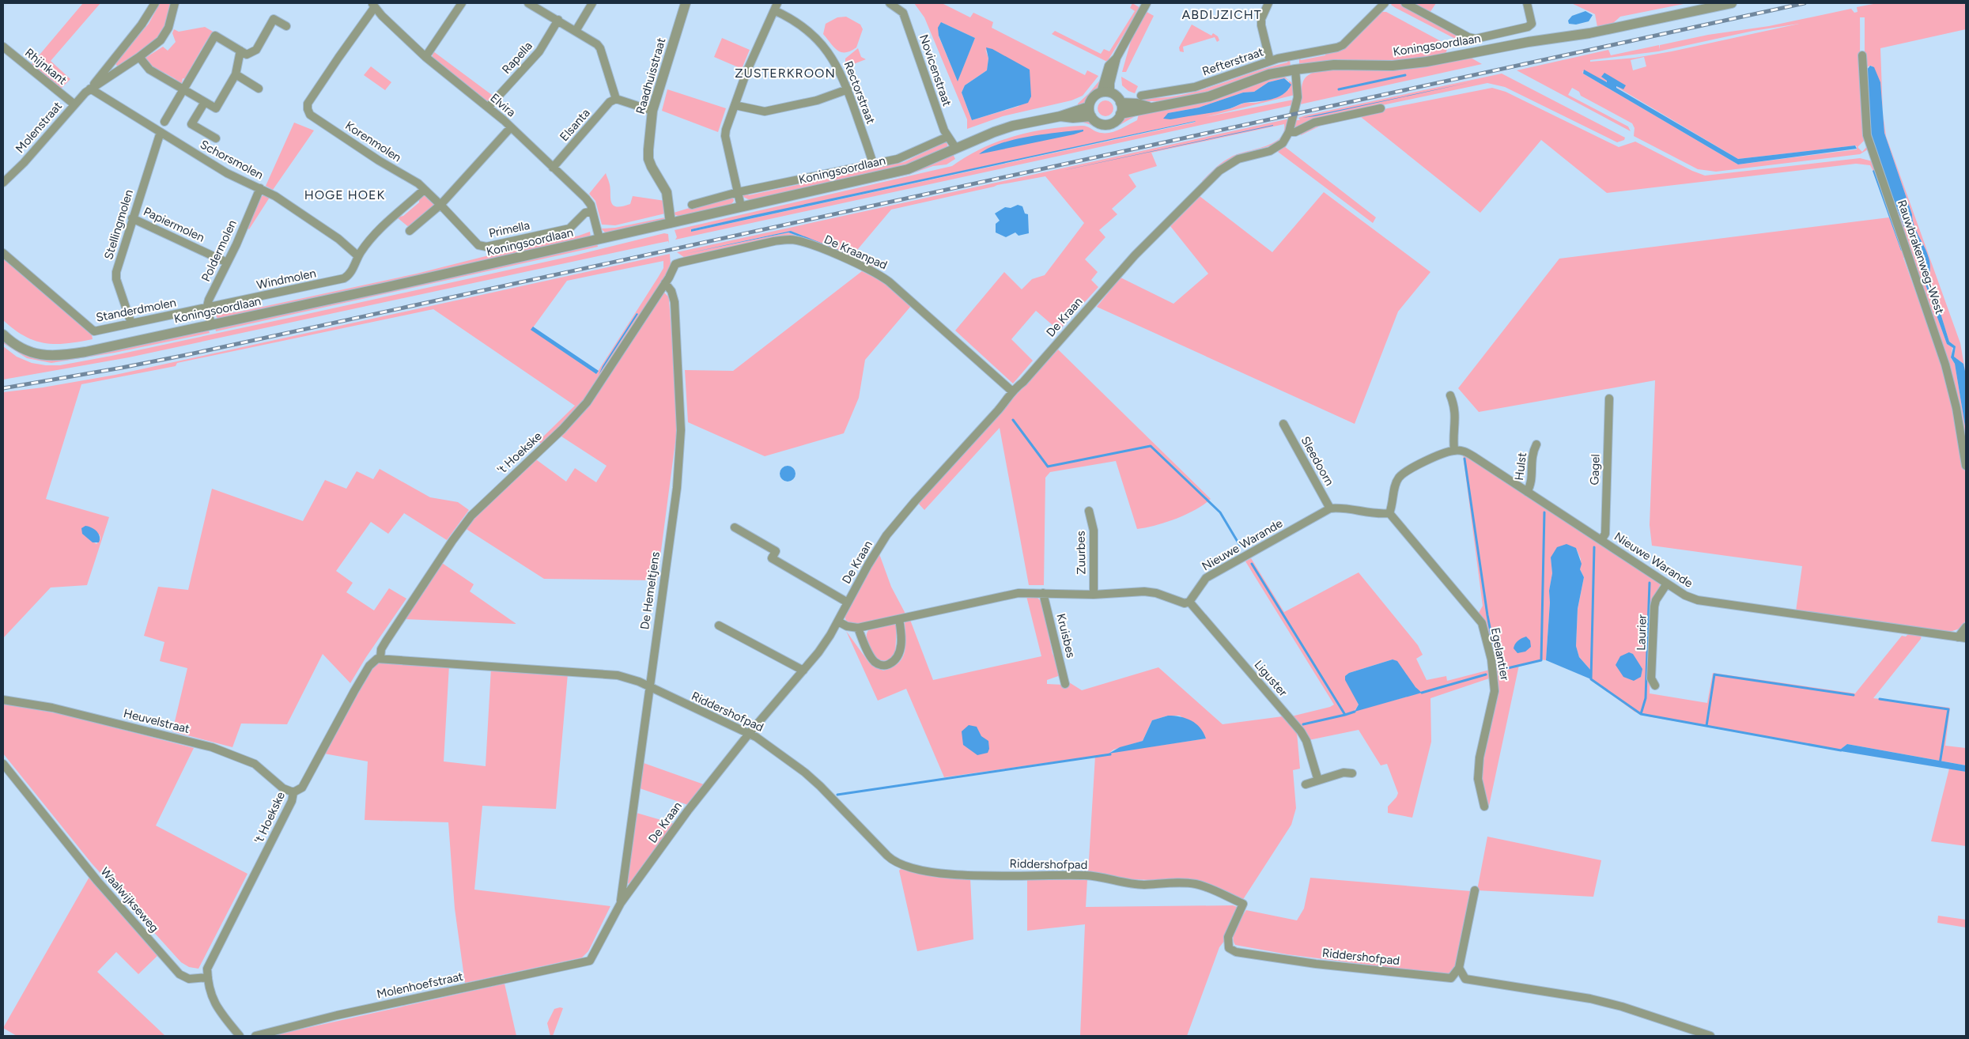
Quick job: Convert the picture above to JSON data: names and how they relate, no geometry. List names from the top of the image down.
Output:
{
  "streets": {
    "street": [
      "Koningsoordlaan",
      "Rapella",
      "Refterstraat",
      "Rhijnkant",
      "Novicenstraat",
      "Raadhuisstraat",
      "Rectorstraat",
      "Elvira",
      "Elsanta",
      "Molenstraat",
      "Korenmolen",
      "Schorsmolen",
      "Stellingmolen",
      "Papiermolen",
      "Primella",
      "Poldermolen",
      "De Kraanpad",
      "Rauwbrakenweg-West",
      "Windmolen",
      "Standerdmolen",
      "De Kraan",
      "'t Hoekske",
      "Sleedoorn",
      "Hulst",
      "Gagel",
      "Nieuwe Warande",
      "Zuurbes",
      "De Hemeltjens",
      "Laurier",
      "Kruisbes",
      "Egelantier",
      "Liguster",
      "Riddershofpad",
      "Heuvelstraat",
      "Waalwijkseweg",
      "Molenhoefstraat"
    ]
  },
  "crossings": [
    ["Koningsoordlaan", "Novicenstraat"],
    ["Koningsoordlaan", "Raadhuisstraat"],
    ["Koningsoordlaan", "Rectorstraat"],
    ["Koningsoordlaan", "Elvira"],
    ["Koningsoordlaan", "De Kraan"],
    ["Rapella", "Elvira"],
    ["Rhijnkant", "Molenstraat"],
    ["Elvira", "Elsanta"],
    ["Elvira", "Korenmolen"],
    ["Elvira", "Primella"],
    ["Molenstraat", "Schorsmolen"],
    ["Korenmolen", "Primella"],
    ["Korenmolen", "Windmolen"],
    ["Schorsmolen", "Stellingmolen"],
    ["Schorsmolen", "Poldermolen"],
    ["Schorsmolen", "Windmolen"],
    ["Stellingmolen", "Papiermolen"],
    ["Stellingmolen", "Standerdmolen"],
    ["Papiermolen", "Poldermolen"],
    ["Poldermolen", "Windmolen"],
    ["Poldermolen", "Standerdmolen"],
    ["De Kraanpad", "De Kraan"],
    ["De Kraanpad", "'t Hoekske"],
    ["Windmolen", "Standerdmolen"],
    ["De Kraan", "De Hemeltjens"],
    ["De Kraan", "Riddershofpad"],
    ["De Kraan", "Molenhoefstraat"],
    ["'t Hoekske", "De Hemeltjens"],
    ["'t Hoekske", "Heuvelstraat"],
    ["'t Hoekske", "Waalwijkseweg"],
    ["Sleedoorn", "Nieuwe Warande"],
    ["Hulst", "Nieuwe Warande"],
    ["Gagel", "Nieuwe Warande"],
    ["Nieuwe Warande", "Laurier"],
    ["Nieuwe Warande", "Egelantier"],
    ["Nieuwe Warande", "Liguster"],
    ["De Hemeltjens", "Riddershofpad"]
  ],
  "districts": ["ABDIJZICHT", "ZUSTERKROON", "HOGE HOEK"]
}
